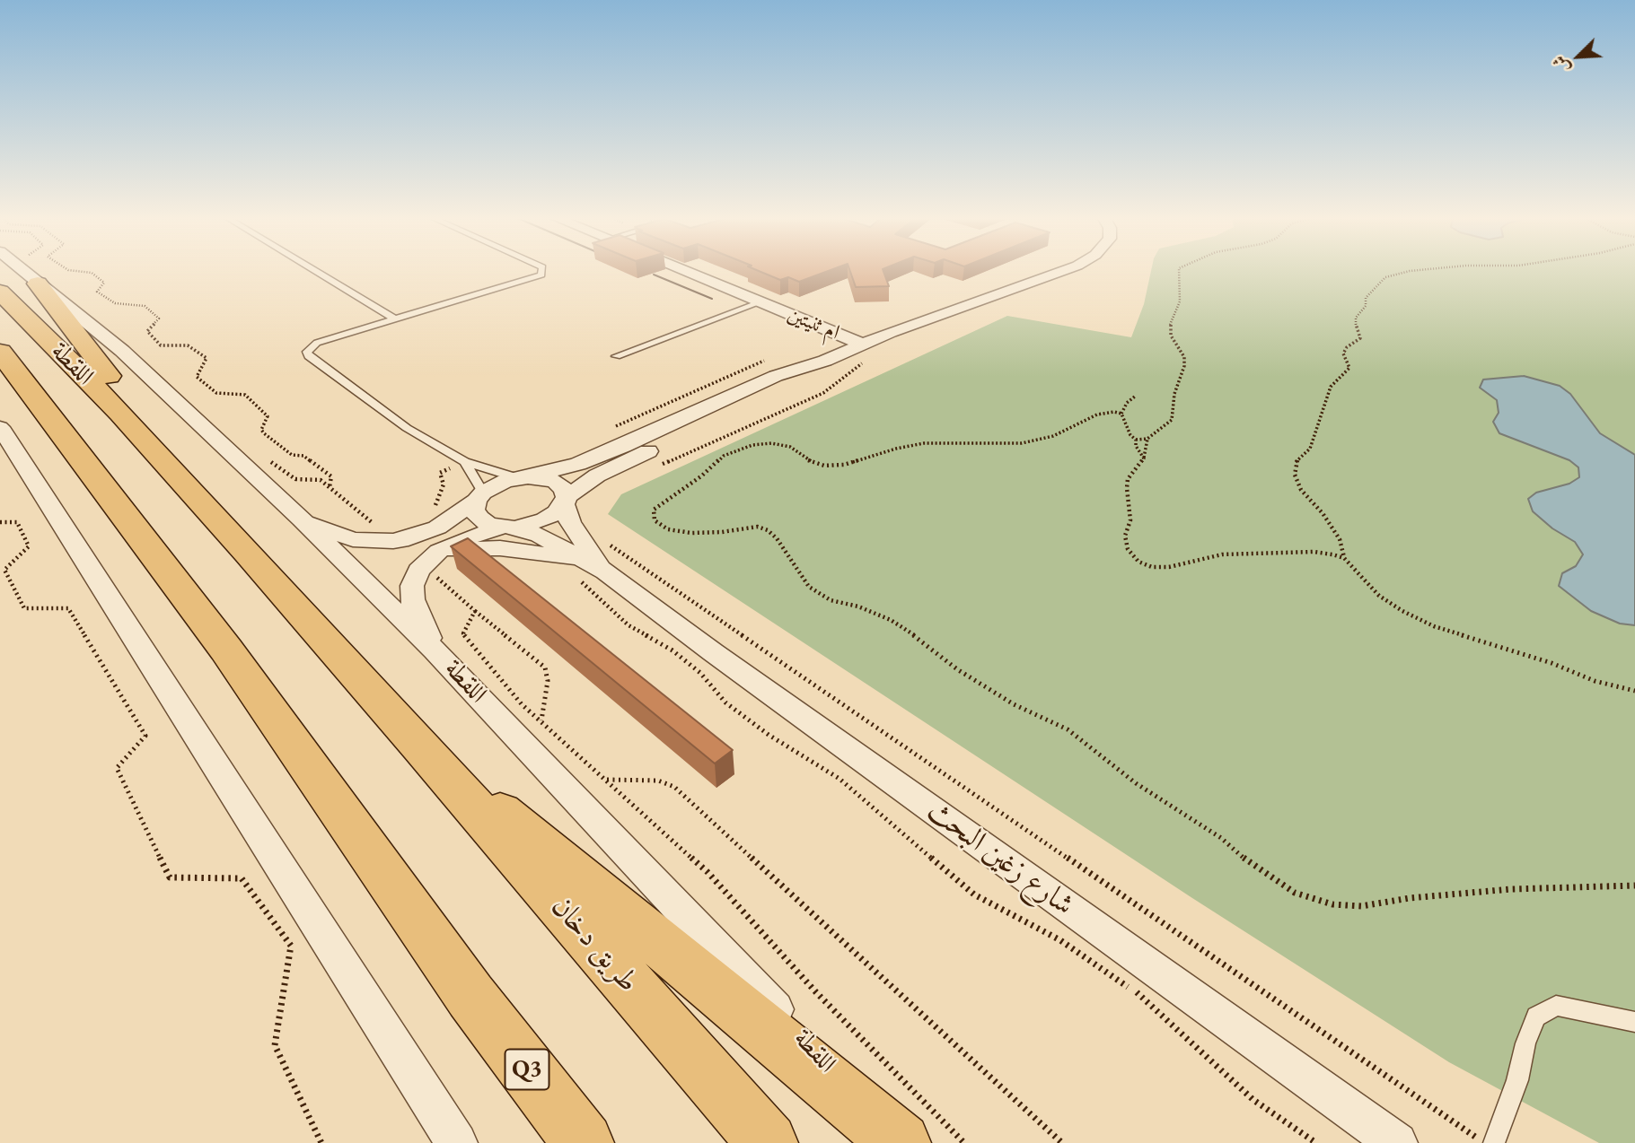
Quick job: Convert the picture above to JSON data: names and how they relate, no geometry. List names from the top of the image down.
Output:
{
  "streets": {
    "main road": ["اللقطة", "طريق دخان", "Q3"],
    "street": ["ام ثنيتين", "شارع زغين البحث"]
  },
  "crossings": [
    ["ام ثنيتين", "شارع زغين البحث"],
    ["اللقطة", "طريق دخان"],
    ["اللقطة", "Q3"]
  ],
  "north": "bottom left"
}
